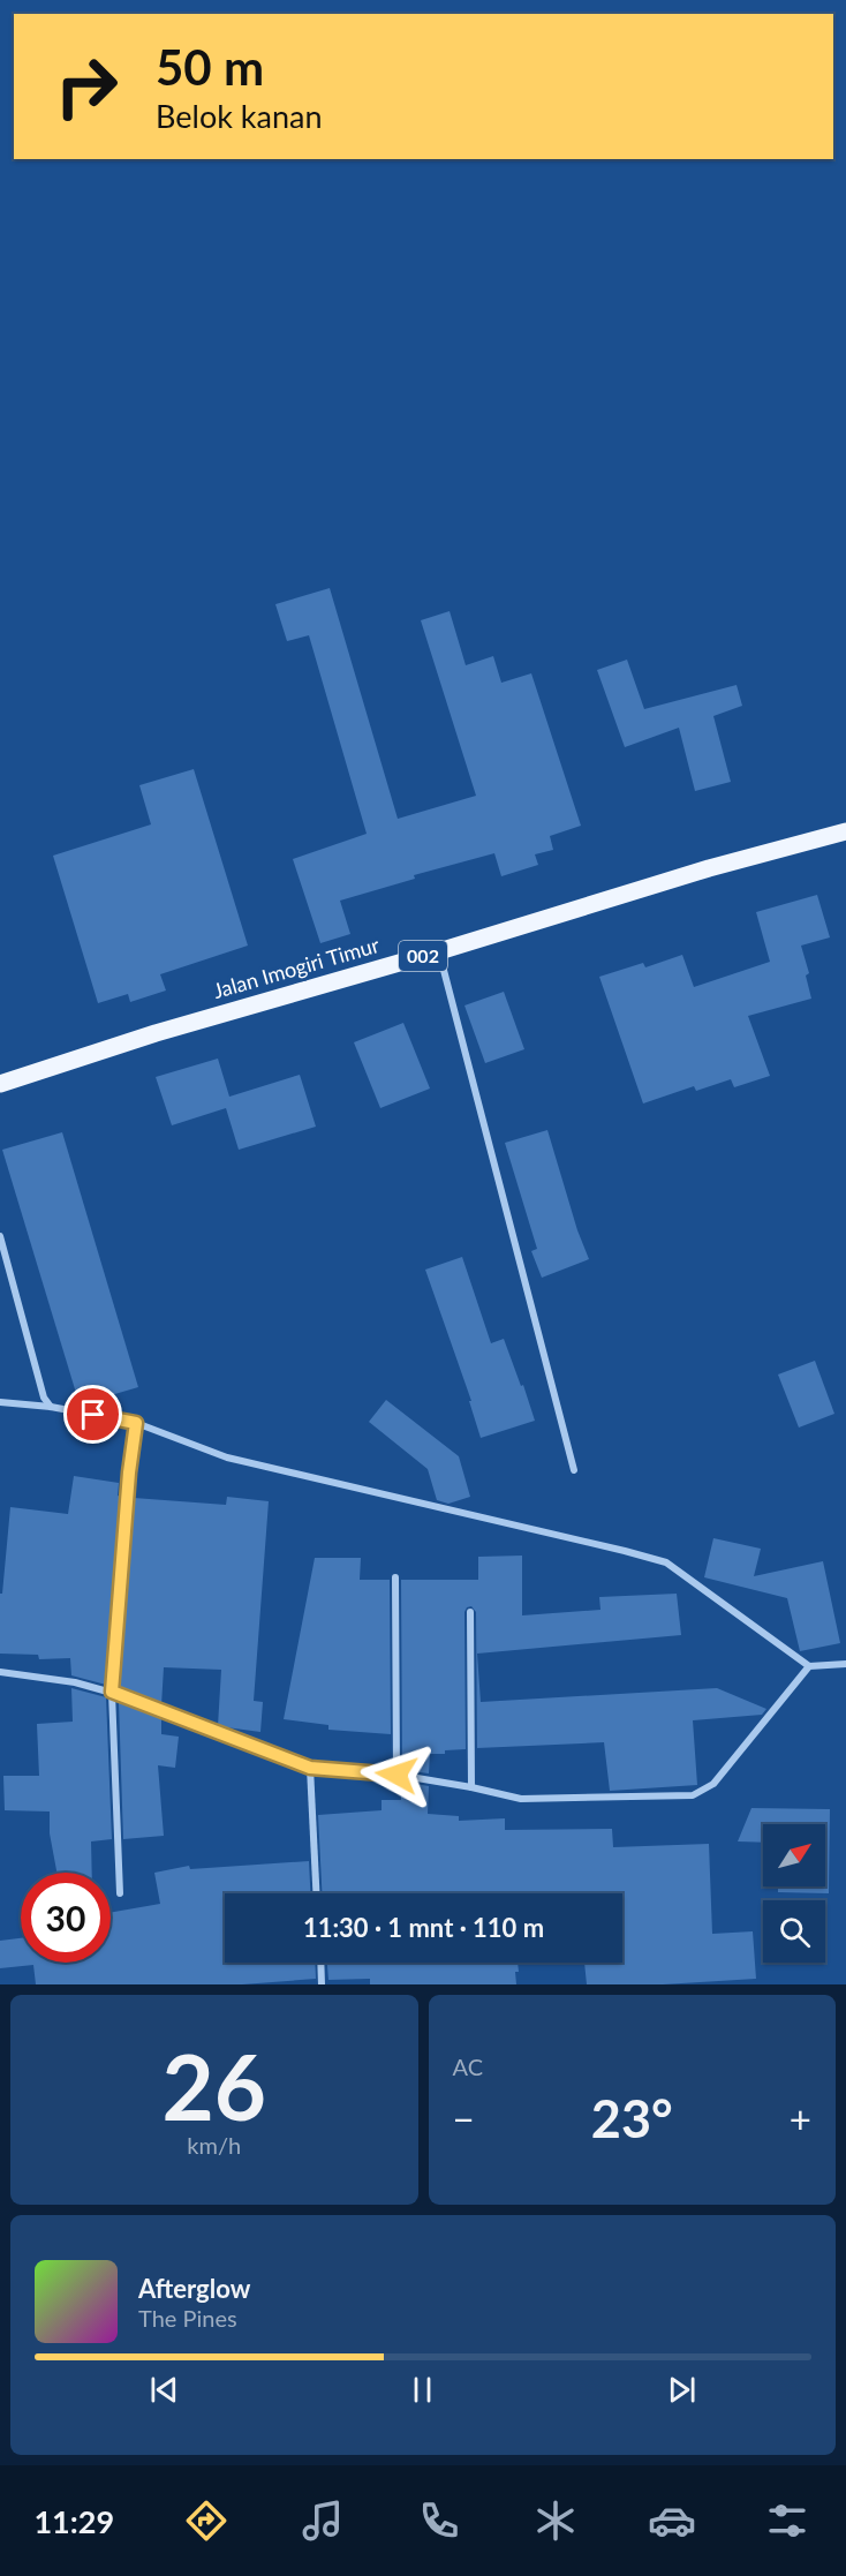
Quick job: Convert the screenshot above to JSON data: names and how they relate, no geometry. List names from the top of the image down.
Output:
{
  "streets": {
    "main road": ["002", "Jalan Imogiri Timur"]
  },
  "north": "top right",
  "page": {
    "turn": ["50 m", "Belok kanan"],
    "limit": "30",
    "trip": "11:30 · 1 mnt · 110 m",
    "tile": [
      ["26", "km/h"],
      "AC"
    ],
    "heat": ["−", "23°", "+"],
    "song": ["Afterglow", "The Pines"],
    "tabs": "11:29"
  }
}
